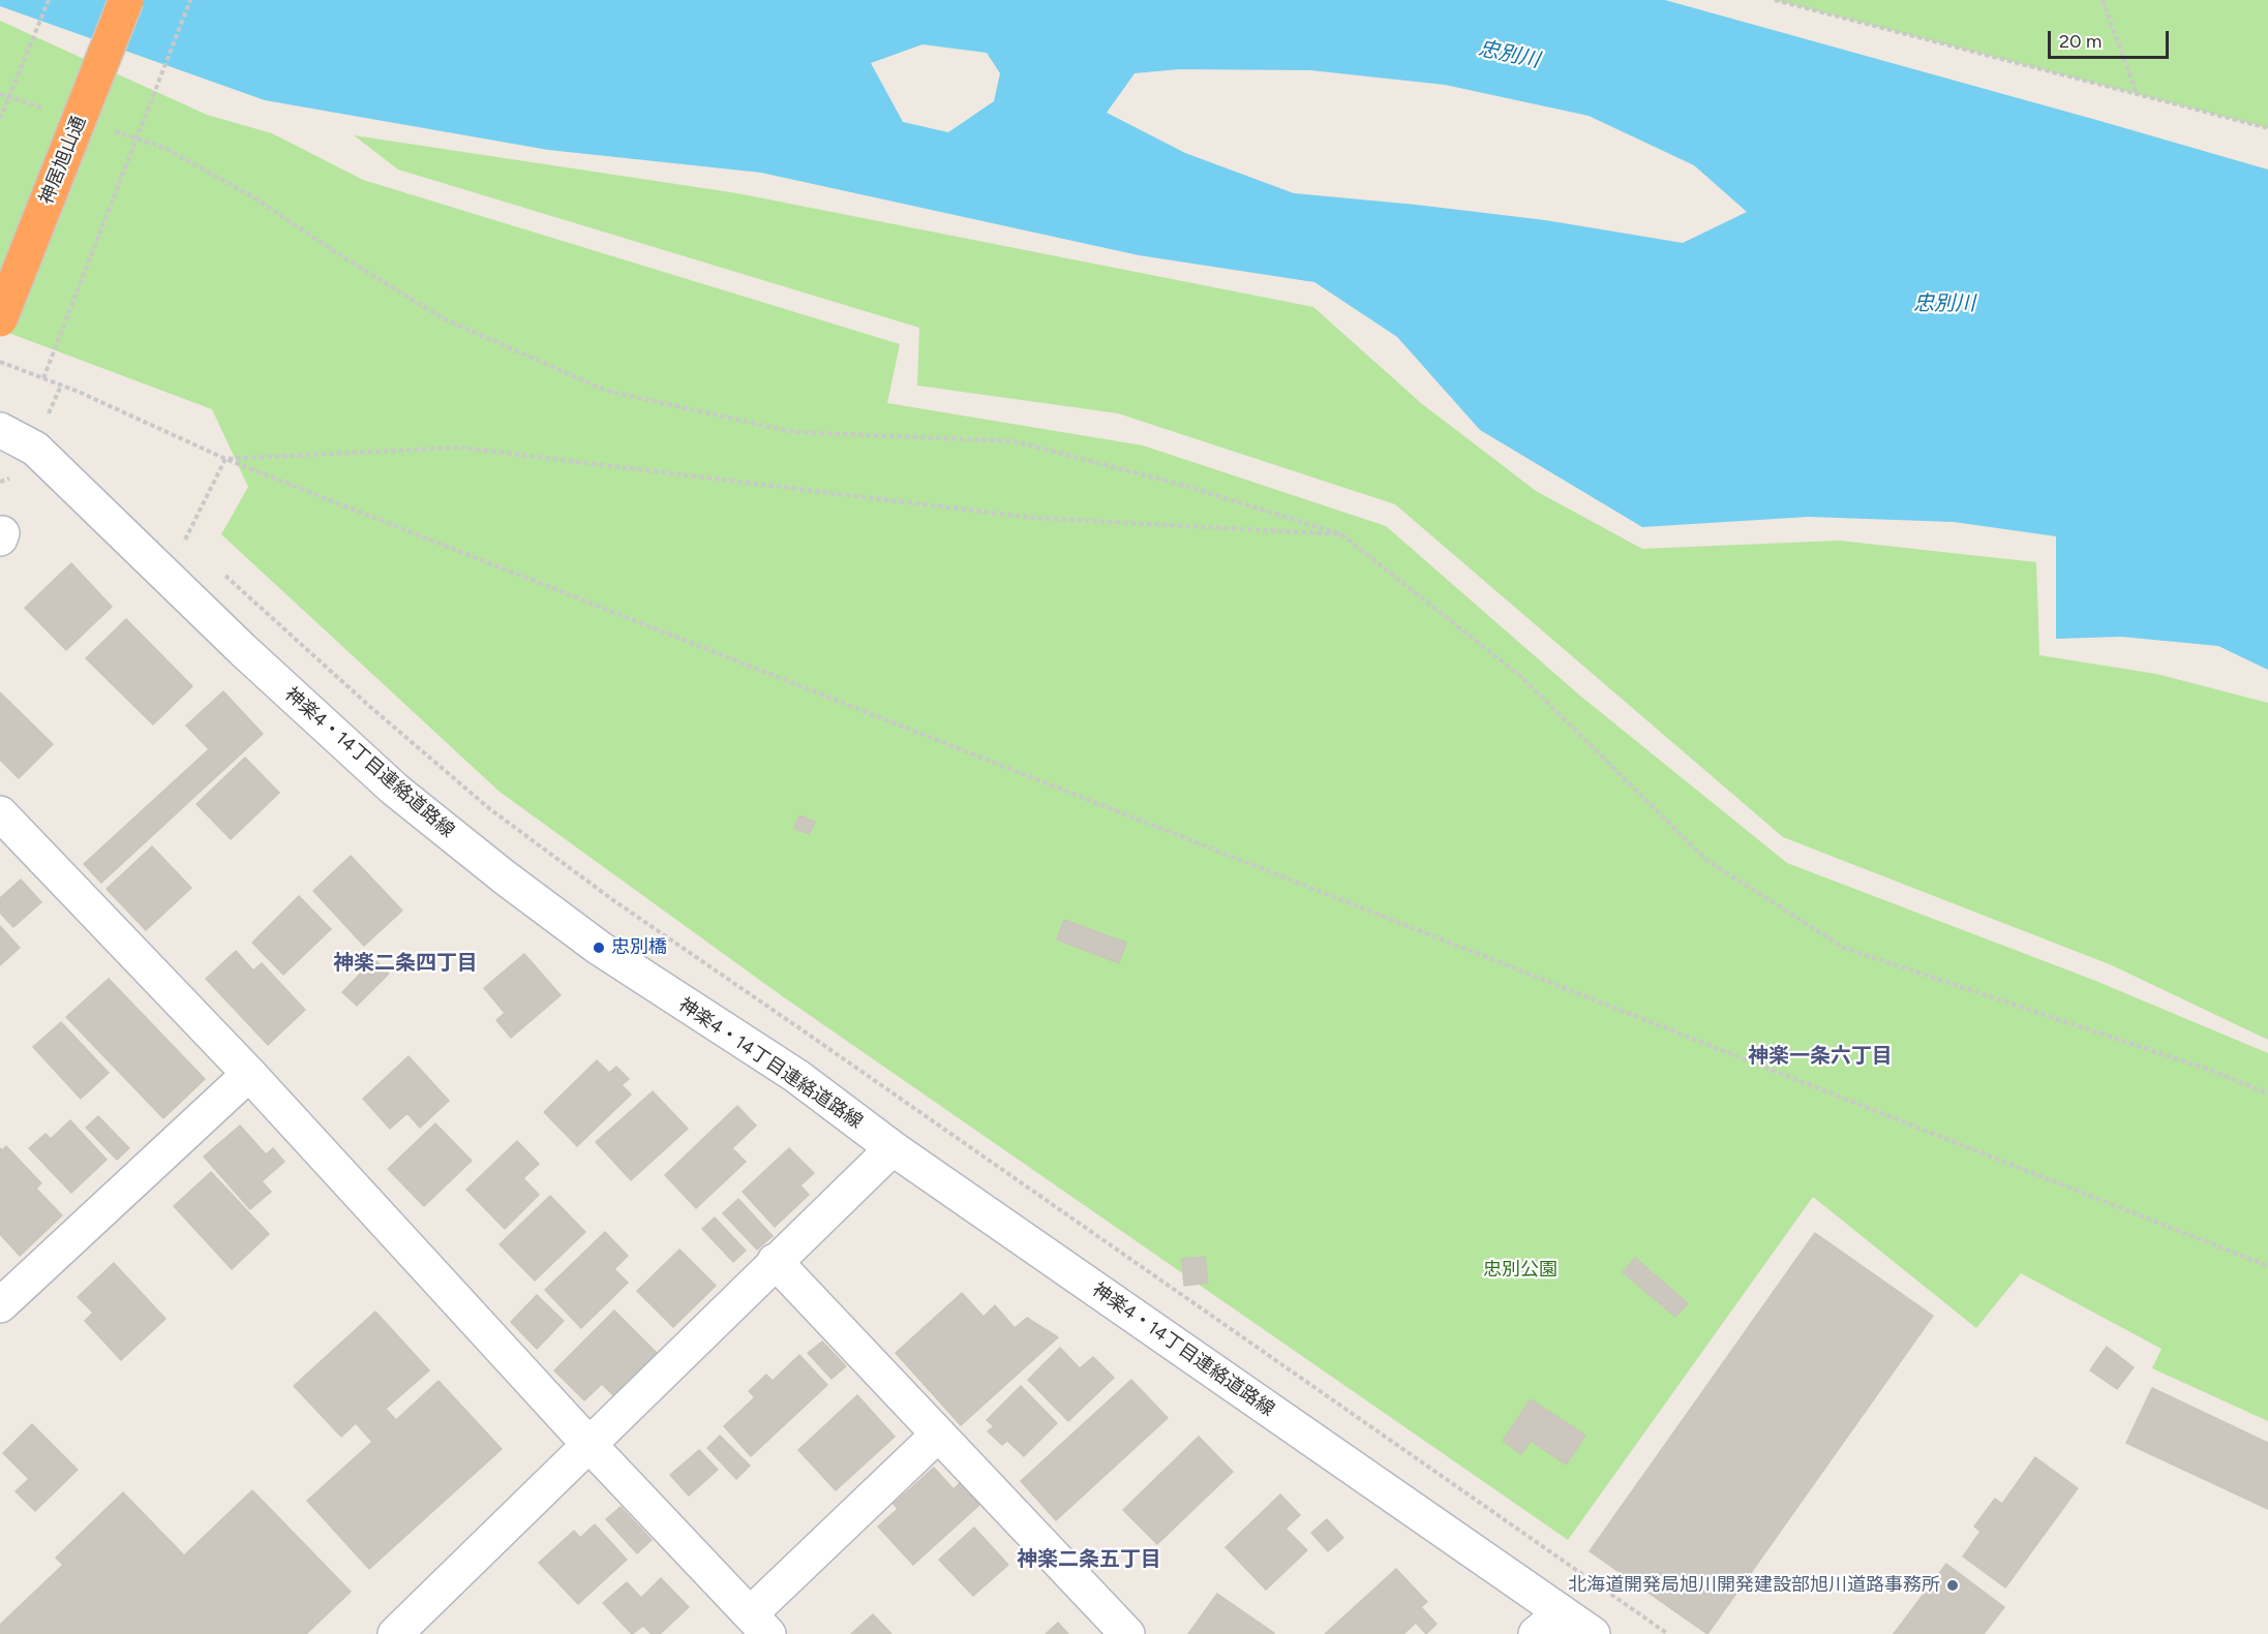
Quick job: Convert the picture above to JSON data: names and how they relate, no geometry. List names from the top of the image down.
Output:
{
  "streets": {
    "highway": ["神居旭山通"],
    "street": ["神楽4・14丁目連絡道路線"]
  },
  "districts": ["神楽二条四丁目", "神楽一条六丁目", "神楽二条五丁目"],
  "water": ["忠別川"],
  "parks": ["忠別公園"],
  "places": ["忠別橋", "北海道開発局旭川開発建設部旭川道路事務所"],
  "scale_bar": "20 m"
}
